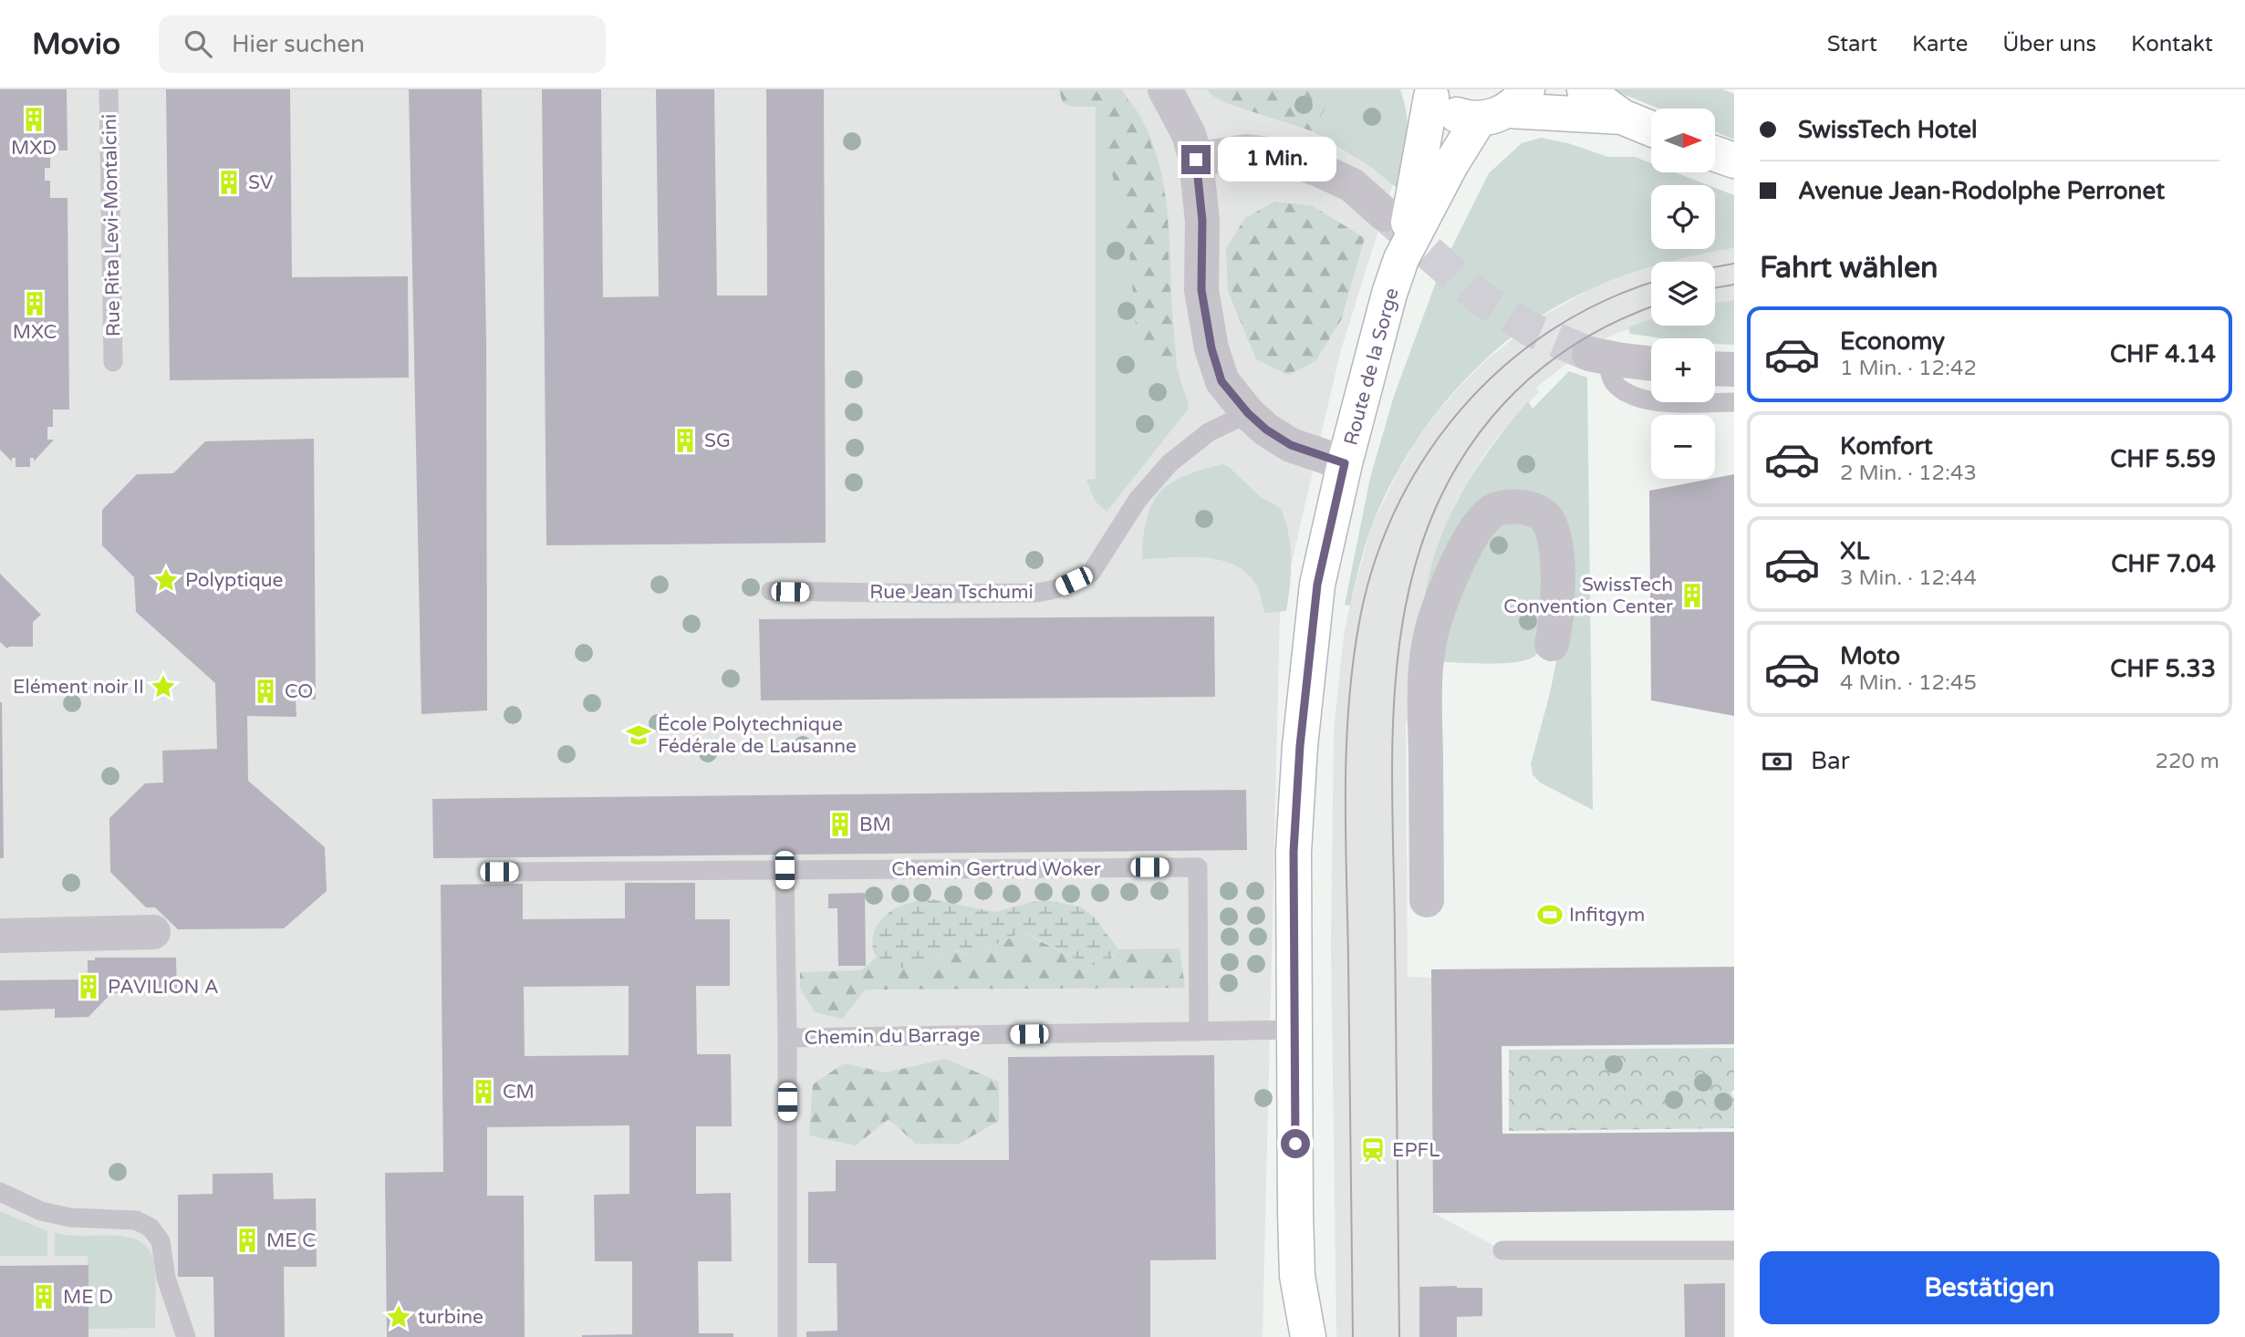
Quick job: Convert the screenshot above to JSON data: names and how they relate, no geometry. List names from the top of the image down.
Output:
{
  "streets": {
    "street": ["Route de la Sorge"],
    "lane": [
      "Rue Rita Levi-Montalcini",
      "Rue Jean Tschumi",
      "Chemin Gertrud Woker",
      "Chemin du Barrage"
    ]
  },
  "crossings": [
    ["Route de la Sorge", "Chemin du Barrage"],
    ["Chemin Gertrud Woker", "Chemin du Barrage"]
  ],
  "places": {
    "building": [
      "MXD",
      "SV",
      "MXC",
      "SG",
      "SwissTech Convention Center",
      "CO",
      "BM",
      "PAVILION A",
      "CM",
      "ME C",
      "ME D"
    ],
    "place": ["Polyptique", "Elément noir II", "turbine"],
    "school or university": ["École Polytechnique Fédérale de Lausanne"],
    "sports": ["Infitgym"],
    "station": ["EPFL"]
  },
  "north": "right",
  "page": {
    "header": "Movio",
    "search": "Hier suchen",
    "nav": [
      "Start",
      "Karte",
      "Über uns",
      "Kontakt"
    ],
    "banner": ["SwissTech Hotel", "Avenue Jean-Rodolphe Perronet"],
    "map_buttons": ["+", "−"],
    "bubble": "1 Min.",
    "heading": "Fahrt wählen",
    "list": [
      {
        "name": "Economy",
        "note": "1 Min. · 12:42",
        "value": "CHF 4.14"
      },
      {
        "name": "Komfort",
        "note": "2 Min. · 12:43",
        "value": "CHF 5.59"
      },
      {
        "name": "XL",
        "note": "3 Min. · 12:44",
        "value": "CHF 7.04"
      },
      {
        "name": "Moto",
        "note": "4 Min. · 12:45",
        "value": "CHF 5.33"
      }
    ],
    "pay": ["Bar", "220 m"],
    "buttons": "Bestätigen"
  }
}
